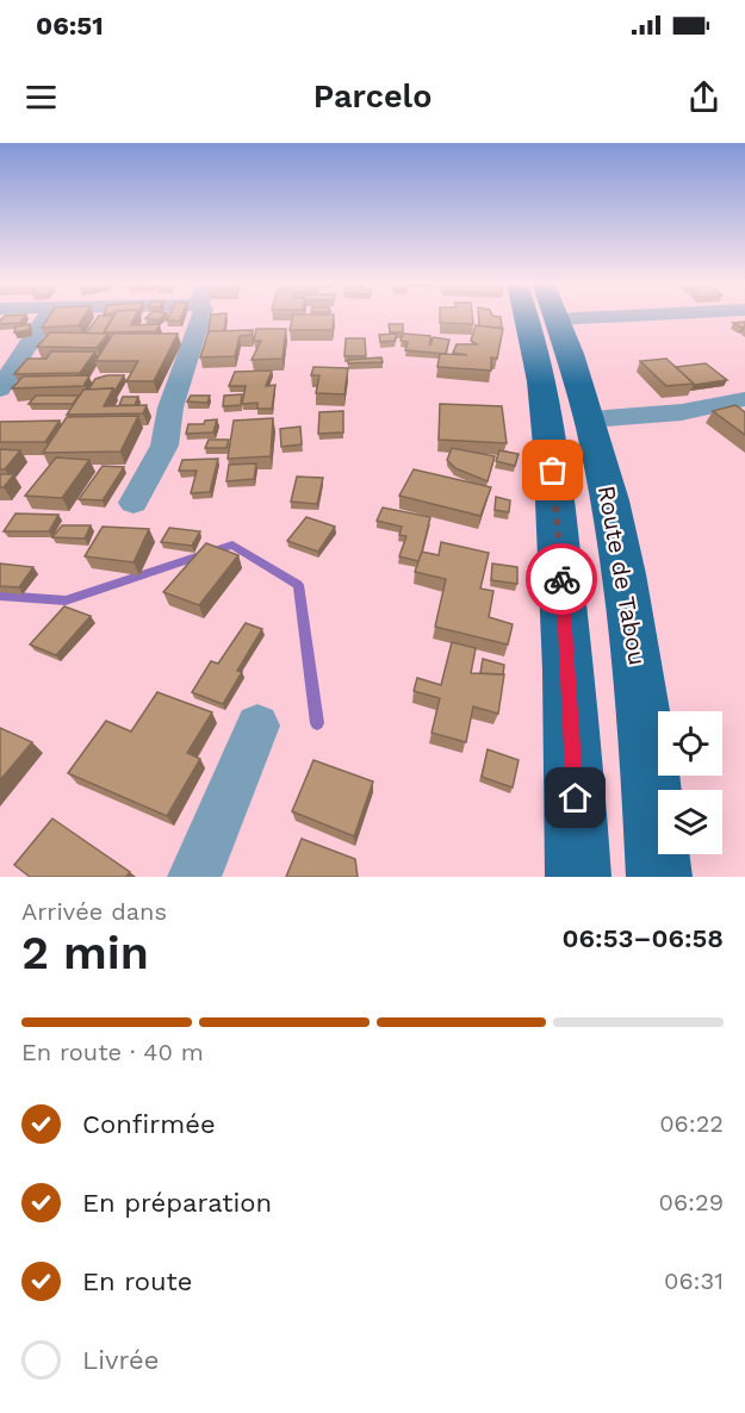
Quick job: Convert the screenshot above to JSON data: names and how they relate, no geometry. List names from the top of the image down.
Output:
{
  "streets": {
    "main road": ["Route de Tabou"]
  },
  "page": {
    "status": "06:51",
    "header": "Parcelo",
    "heading": ["2 min", "Arrivée dans", "06:53–06:58"],
    "bar": "En route · 40 m",
    "list": [
      ["Confirmée", "06:22"],
      ["En préparation", "06:29"],
      ["En route", "06:31"],
      "Livrée"
    ]
  }
}
